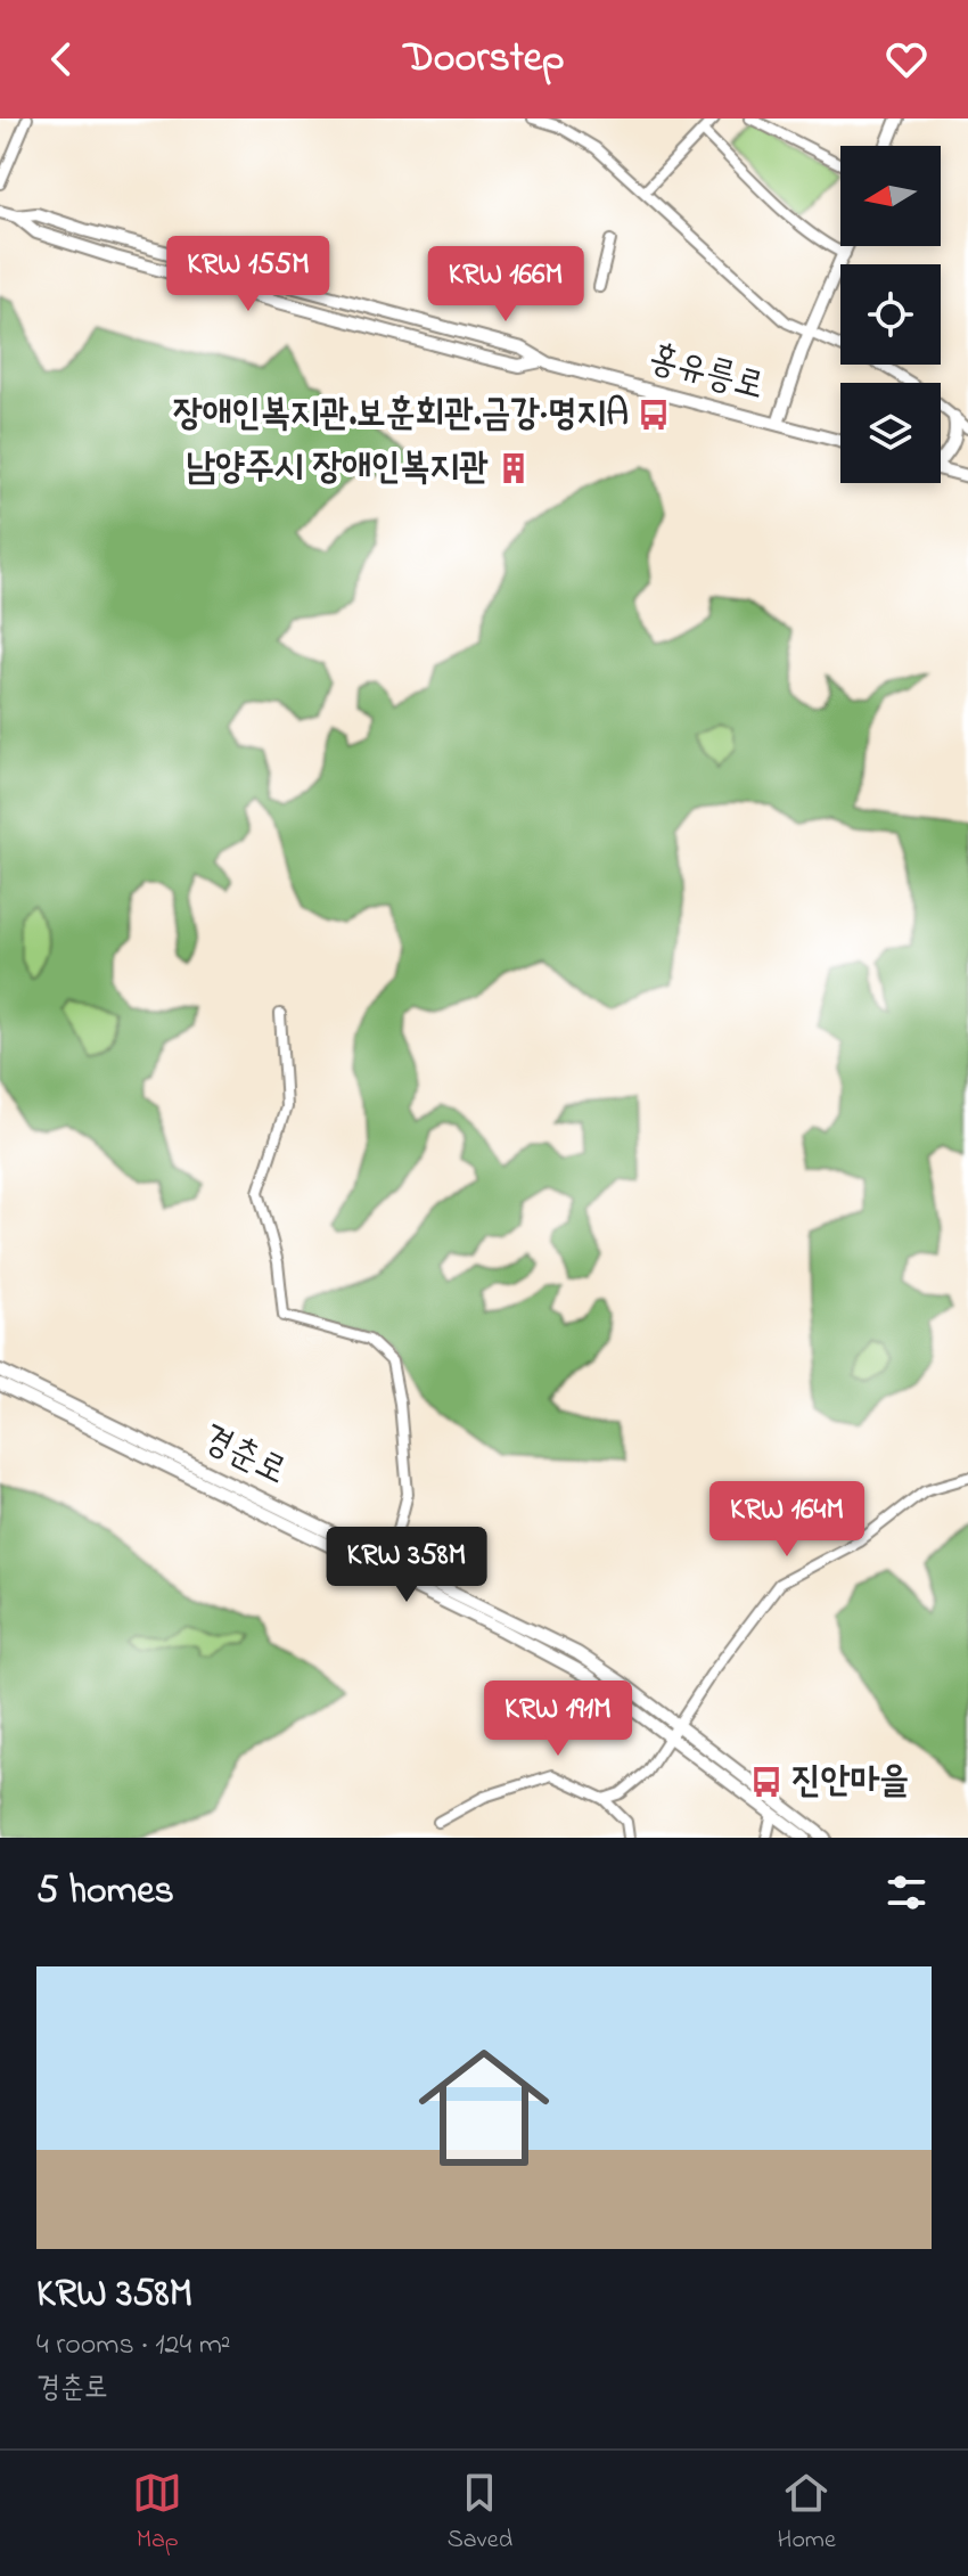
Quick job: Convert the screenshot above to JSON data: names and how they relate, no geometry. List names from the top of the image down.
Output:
{
  "streets": {
    "street": ["홍유릉로", "경춘로"]
  },
  "places": {
    "bus stop": ["장애인복지관.보훈회관.금강·명지A", "진안마을"],
    "building": ["남양주시 장애인복지관"]
  },
  "north": "left",
  "page": {
    "header": "Doorstep",
    "price": [
      "KRW 155M",
      "KRW 166M",
      "KRW 164M",
      "KRW 358M",
      "KRW 191M"
    ],
    "heading": "5 homes",
    "list": [
      {
        "name": "KRW 358M",
        "note": "4 rooms · 124 m² · 경춘로"
      }
    ],
    "tabs": ["Map", "Saved", "Home"]
  }
}
